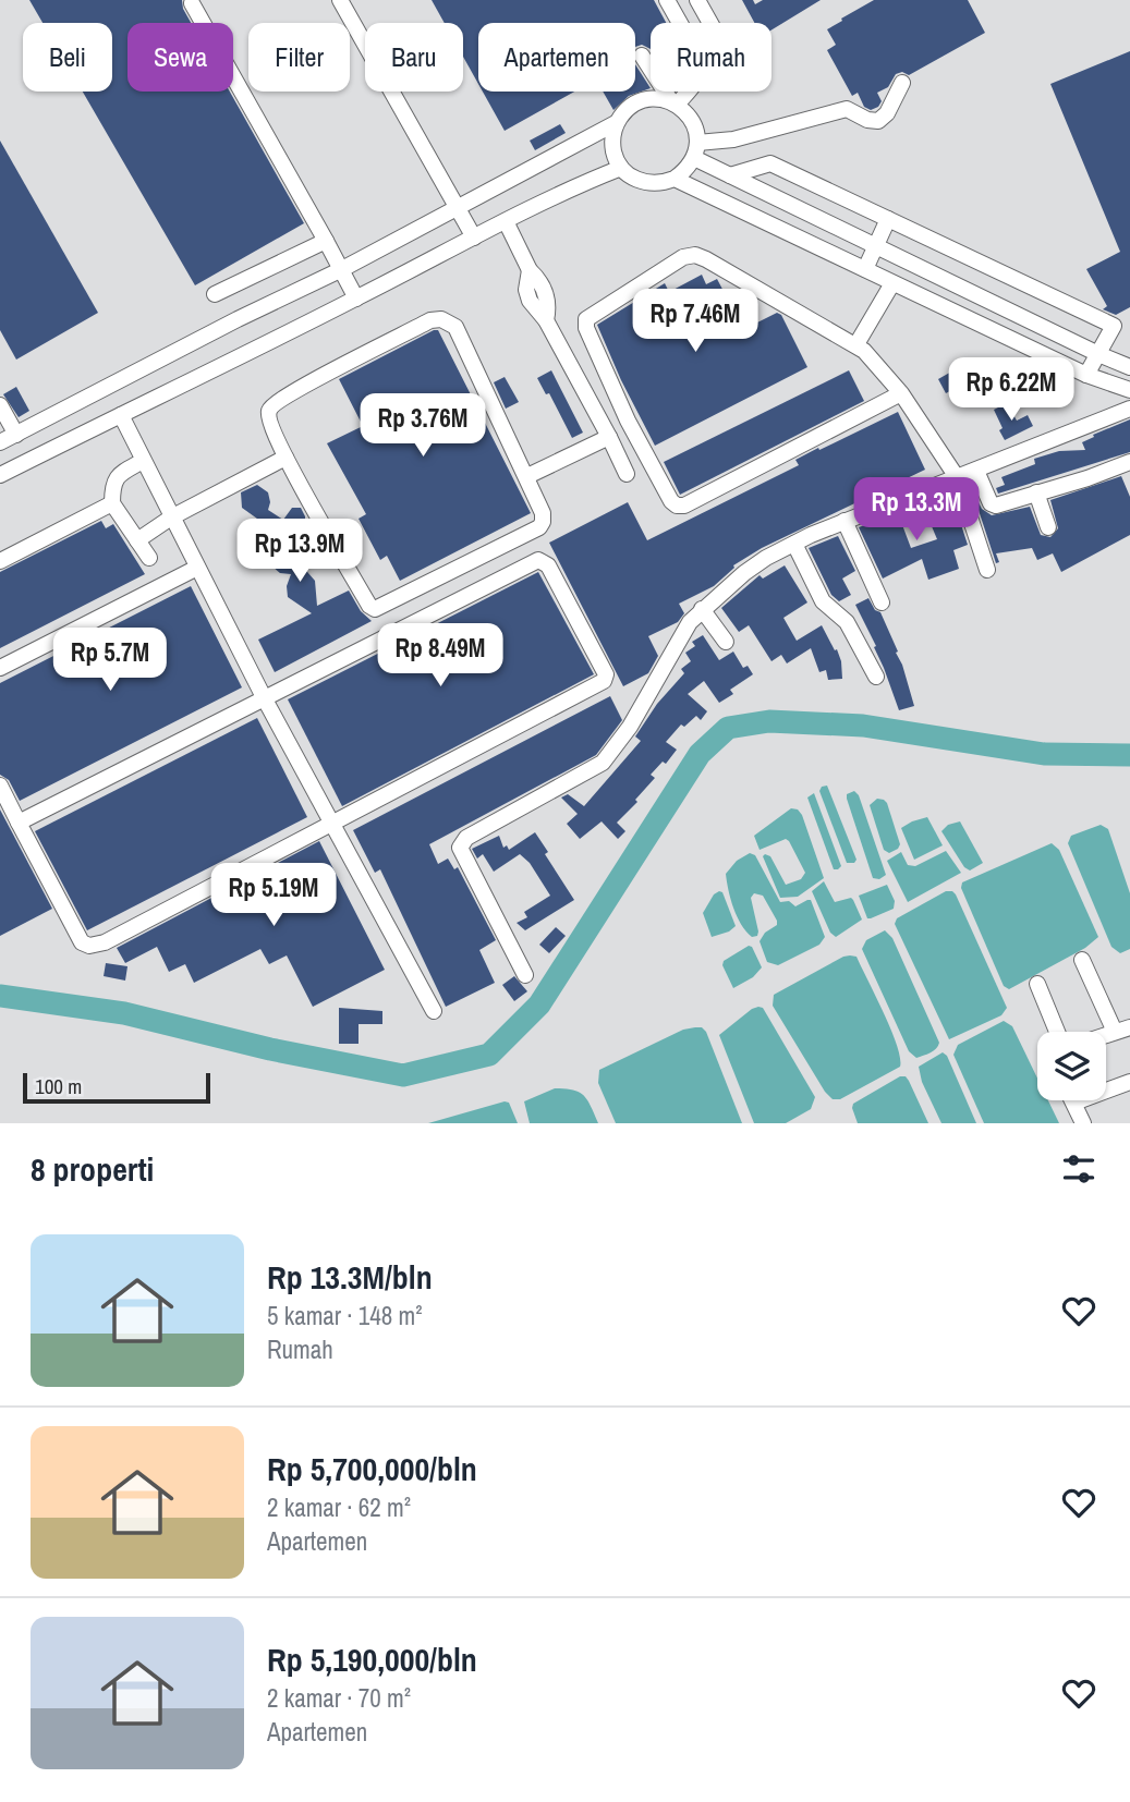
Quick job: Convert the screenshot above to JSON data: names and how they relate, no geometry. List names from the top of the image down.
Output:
{
  "scale_bar": "100 m",
  "page": {
    "chip": [
      "Beli",
      "Sewa",
      "Filter",
      "Baru",
      "Apartemen",
      "Rumah"
    ],
    "price": [
      "Rp 7.46M",
      "Rp 6.22M",
      "Rp 3.76M",
      "Rp 13.3M",
      "Rp 13.9M",
      "Rp 8.49M",
      "Rp 5.7M",
      "Rp 5.19M"
    ],
    "scale": "100 m",
    "heading": "8 properti",
    "list": [
      {
        "name": "Rp 13.3M/bln",
        "note": "5 kamar · 148 m² · Rumah"
      },
      {
        "name": "Rp 5,700,000/bln",
        "note": "2 kamar · 62 m² · Apartemen"
      },
      {
        "name": "Rp 5,190,000/bln",
        "note": "2 kamar · 70 m² · Apartemen"
      }
    ]
  }
}
